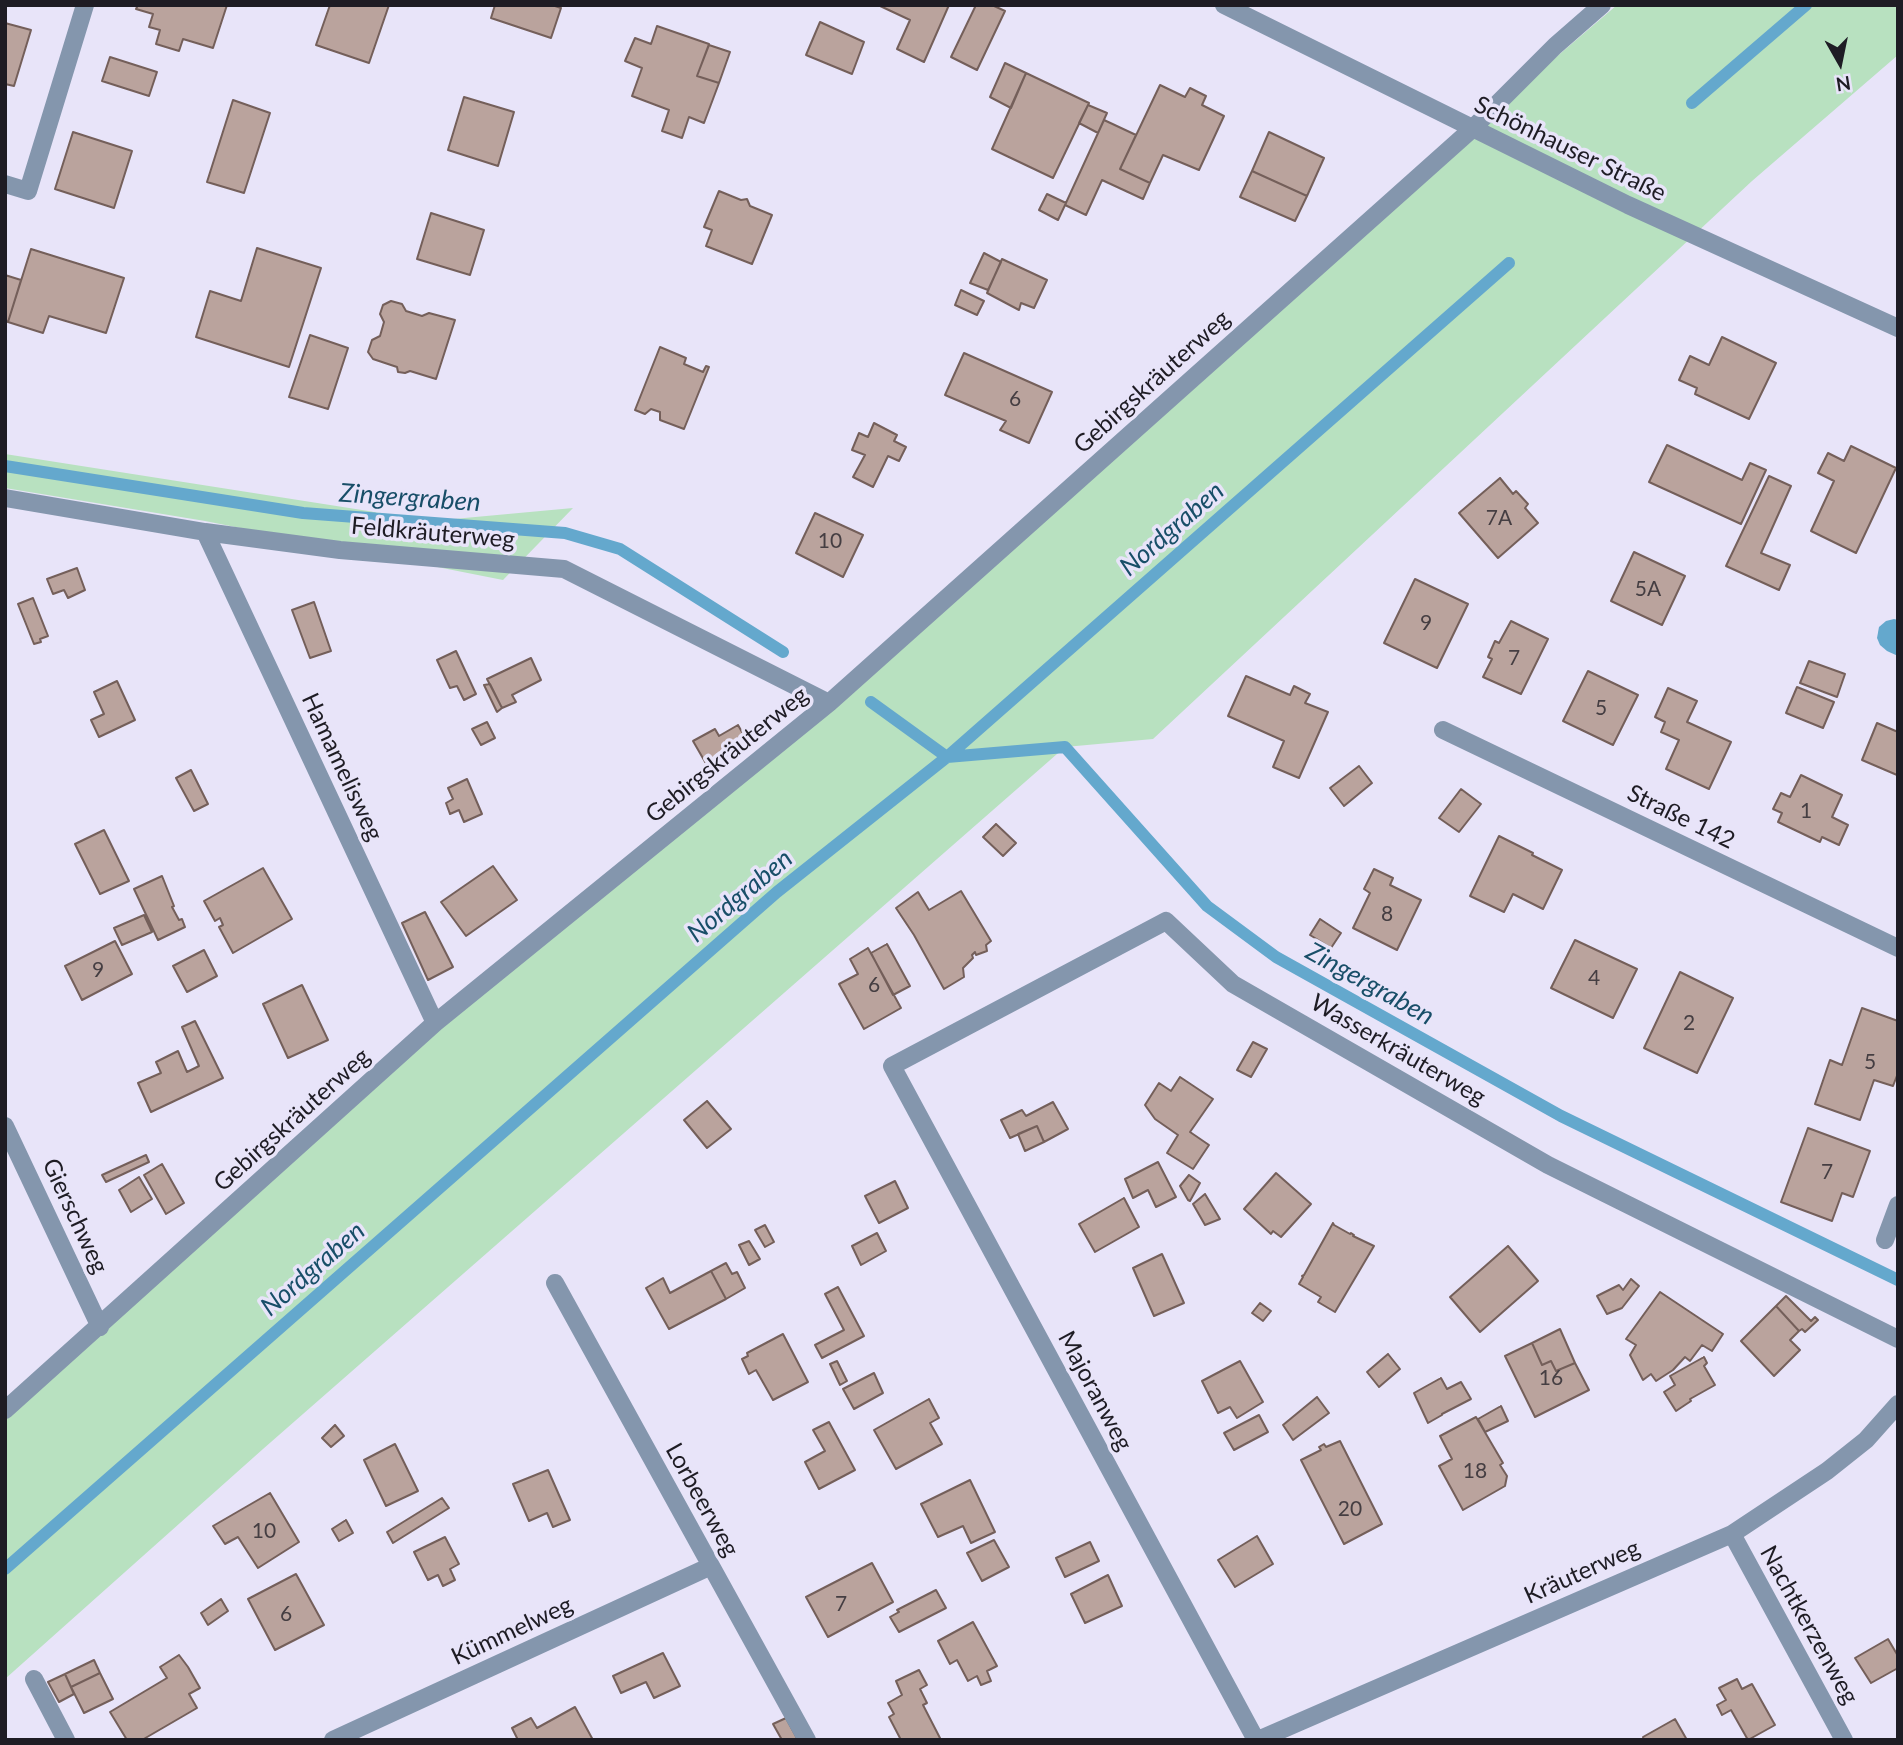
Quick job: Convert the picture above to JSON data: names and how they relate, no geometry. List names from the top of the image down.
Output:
{
  "streets": {
    "street": [
      "Schönhauser Straße",
      "Gebirgskräuterweg",
      "Feldkräuterweg",
      "Hamamelisweg",
      "Straße 142",
      "Wasserkräuterweg",
      "Gierschweg",
      "Majoranweg",
      "Lorbeerweg",
      "Kräuterweg",
      "Nachtkerzenweg",
      "Kümmelweg"
    ]
  },
  "crossings": [
    ["Schönhauser Straße", "Gebirgskräuterweg"],
    ["Gebirgskräuterweg", "Feldkräuterweg"],
    ["Gebirgskräuterweg", "Hamamelisweg"],
    ["Gebirgskräuterweg", "Gierschweg"],
    ["Feldkräuterweg", "Hamamelisweg"],
    ["Wasserkräuterweg", "Majoranweg"],
    ["Majoranweg", "Kräuterweg"],
    ["Lorbeerweg", "Kümmelweg"],
    ["Kräuterweg", "Nachtkerzenweg"]
  ],
  "water": ["Zingergraben", "Nordgraben"],
  "house_numbers": [
    "6",
    "7A",
    "10",
    "5A",
    "9",
    "7",
    "5",
    "1",
    "8",
    "9",
    "4",
    "6",
    "2",
    "5",
    "7",
    "16",
    "18",
    "20",
    "10",
    "7",
    "6"
  ],
  "north": "bottom"
}
